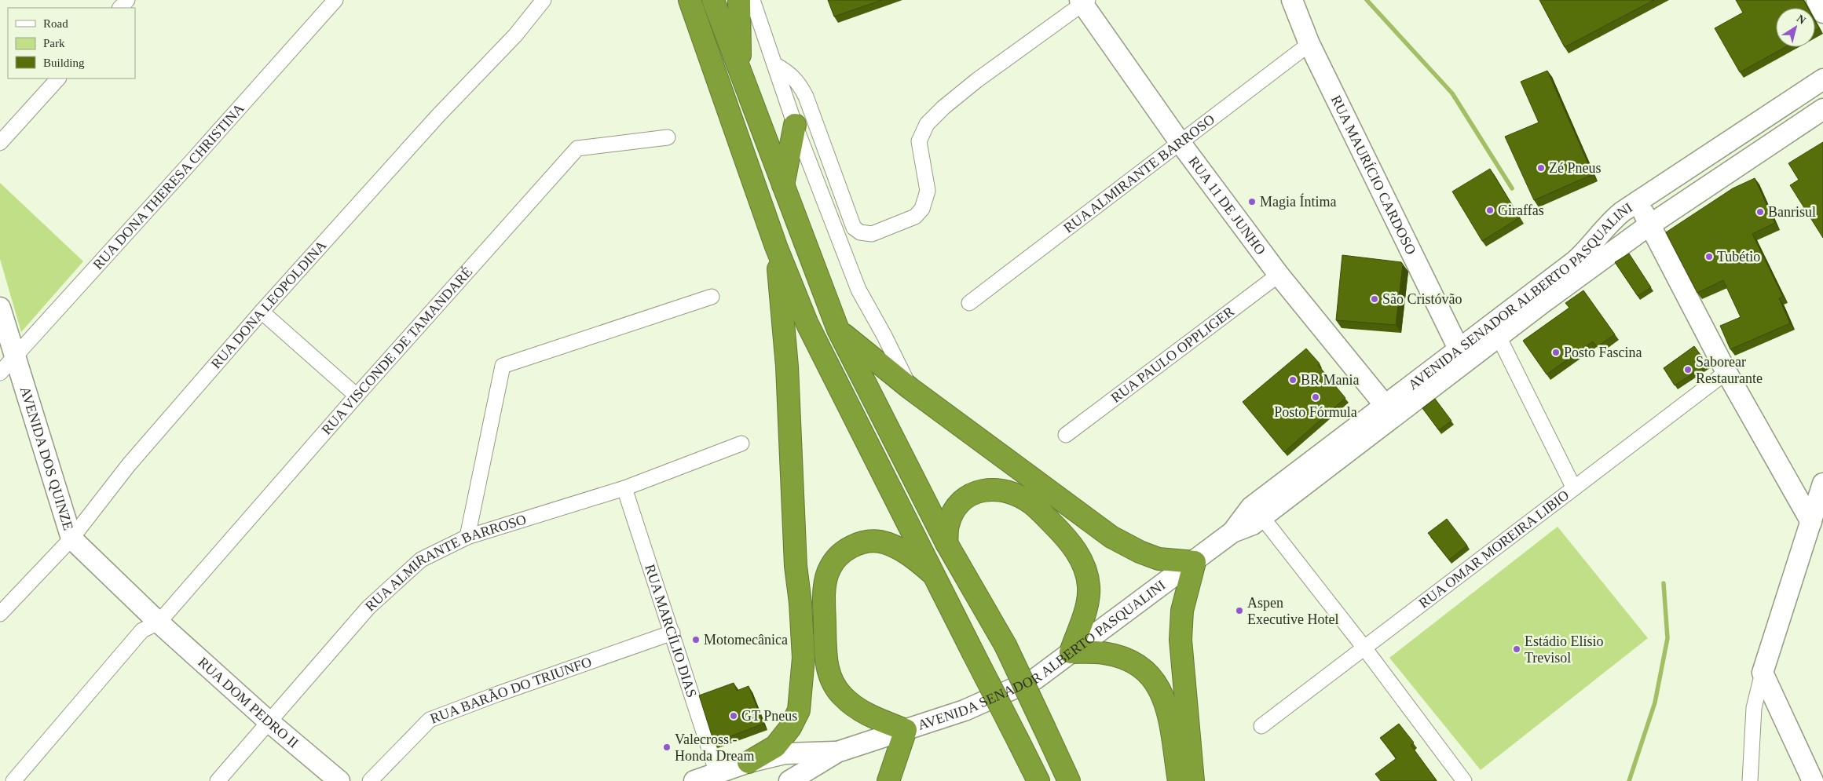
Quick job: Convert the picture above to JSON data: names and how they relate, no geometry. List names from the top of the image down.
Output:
{
  "streets": {
    "main road": [
      "RUA MAURÍCIO CARDOSO",
      "RUA 11 DE JUNHO",
      "AVENIDA SENADOR ALBERTO PASQUALINI",
      "AVENIDA DOS QUINZE",
      "RUA DOM PEDRO II"
    ],
    "street": [
      "RUA ALMIRANTE BARROSO",
      "RUA DONA THERESA CHRISTINA",
      "RUA DONA LEOPOLDINA",
      "RUA VISCONDE DE TAMANDARÉ",
      "RUA PAULO OPPLIGER",
      "RUA OMAR MOREIRA LIBIO",
      "RUA MARCÍLIO DIAS",
      "RUA BARÃO DO TRIUNFO"
    ]
  },
  "crossings": [
    ["RUA ALMIRANTE BARROSO", "RUA MAURÍCIO CARDOSO"],
    ["RUA ALMIRANTE BARROSO", "RUA 11 DE JUNHO"],
    ["RUA ALMIRANTE BARROSO", "RUA MARCÍLIO DIAS"],
    ["RUA ALMIRANTE BARROSO", "RUA DOM PEDRO II"],
    ["RUA MAURÍCIO CARDOSO", "AVENIDA SENADOR ALBERTO PASQUALINI"],
    ["RUA DONA THERESA CHRISTINA", "AVENIDA DOS QUINZE"],
    ["RUA 11 DE JUNHO", "AVENIDA SENADOR ALBERTO PASQUALINI"],
    ["RUA 11 DE JUNHO", "RUA PAULO OPPLIGER"],
    ["AVENIDA SENADOR ALBERTO PASQUALINI", "RUA MARCÍLIO DIAS"],
    ["RUA DONA LEOPOLDINA", "AVENIDA DOS QUINZE"],
    ["RUA VISCONDE DE TAMANDARÉ", "AVENIDA DOS QUINZE"],
    ["RUA VISCONDE DE TAMANDARÉ", "RUA DOM PEDRO II"],
    ["AVENIDA DOS QUINZE", "RUA DOM PEDRO II"],
    ["RUA MARCÍLIO DIAS", "RUA BARÃO DO TRIUNFO"]
  ],
  "places": [
    "Zé Pneus",
    "Magia Íntima",
    "Giraffas",
    "Banrisul",
    "Tubétio",
    "São Cristóvão",
    "Posto Fascina",
    "Saborear Restaurante",
    "BR Mania",
    "Posto Fórmula",
    "Aspen Executive Hotel",
    "Motomecânica",
    "Estádio Elísio Trevisol",
    "GT Pneus",
    "Valecross - Honda Dream"
  ],
  "legend": ["Road", "Park", "Building"],
  "north": "top right"
}
